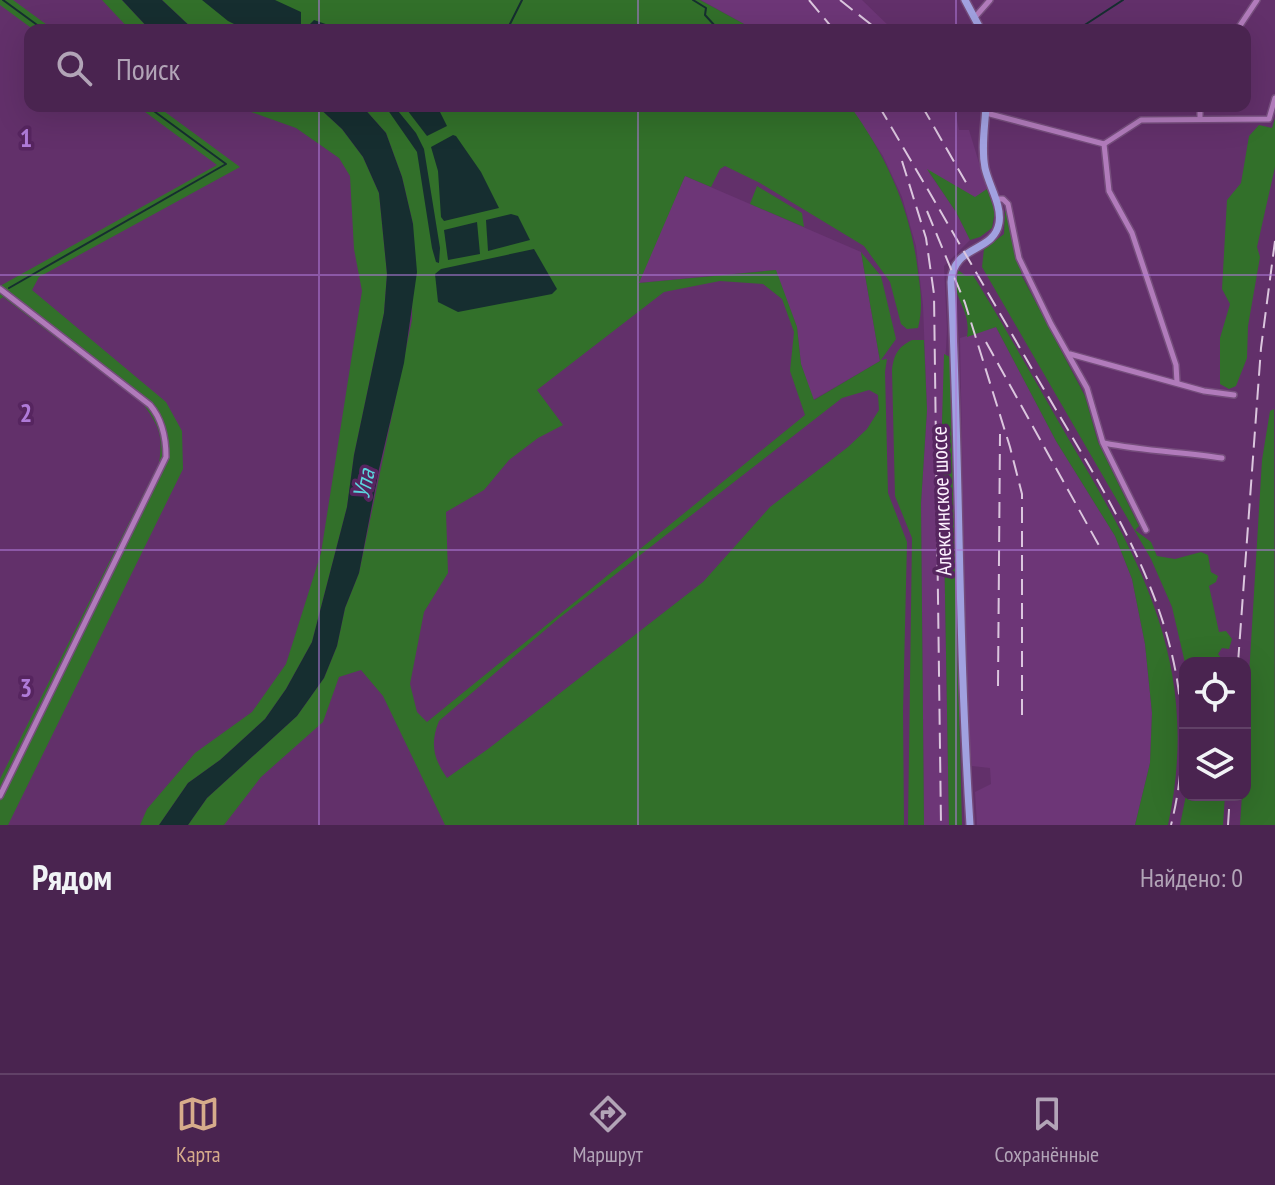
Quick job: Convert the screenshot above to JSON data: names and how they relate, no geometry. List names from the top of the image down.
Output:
{
  "streets": {
    "main road": ["Алексинское шоссе"]
  },
  "water": ["Упа"],
  "page": {
    "search": "Поиск",
    "heading": ["Рядом", "Найдено: 0"],
    "nav": ["Карта", "Маршрут", "Сохранённые"]
  },
  "grid": {
    "rows": ["1", "2", "3"]
  }
}
